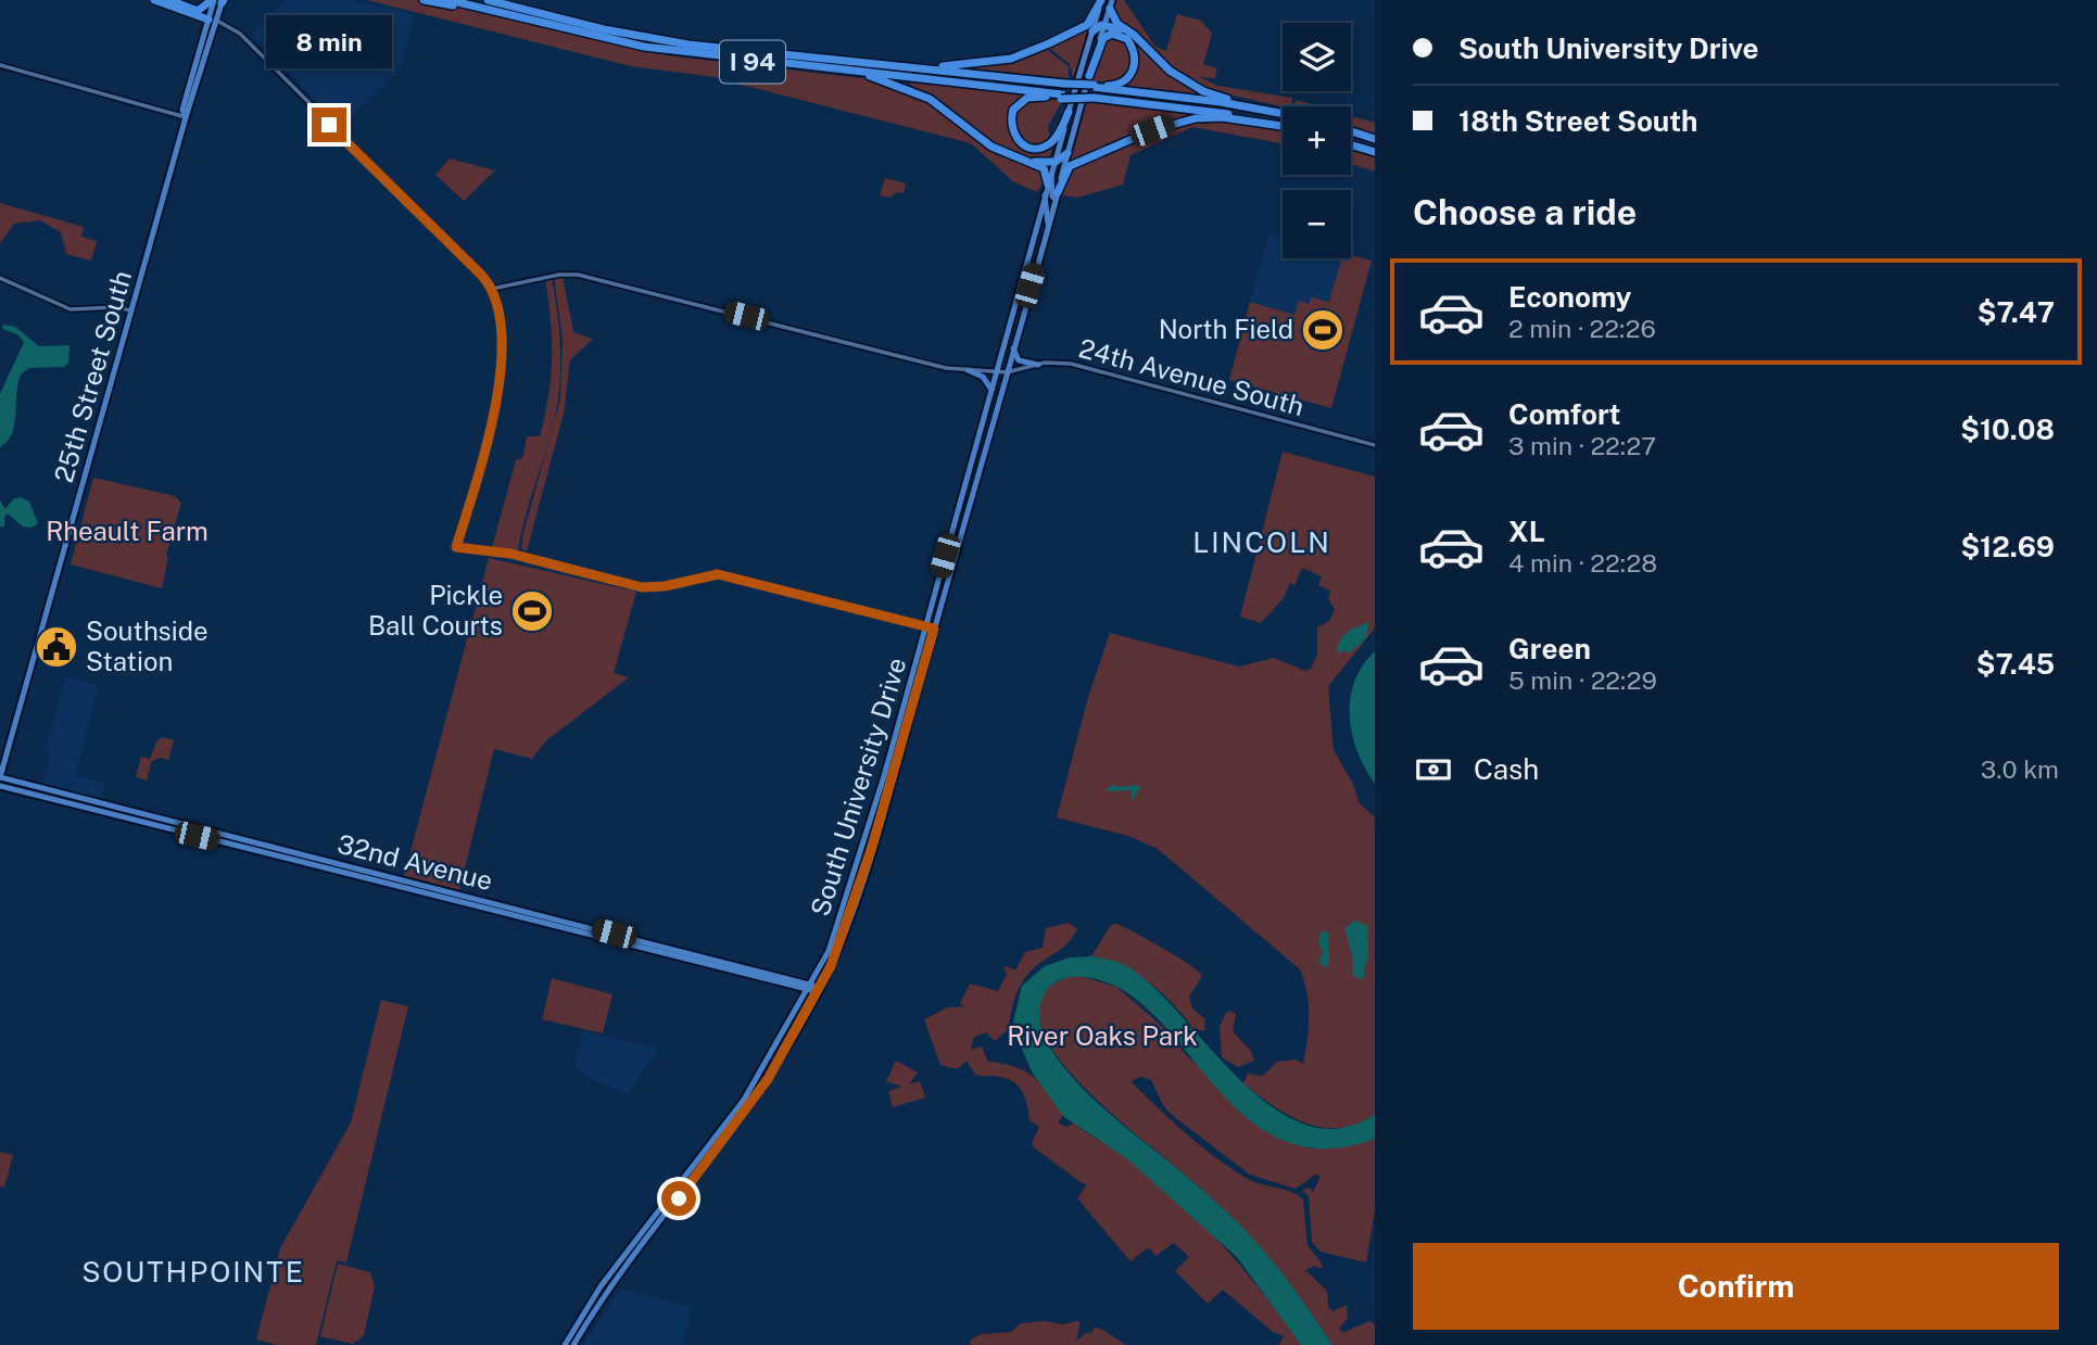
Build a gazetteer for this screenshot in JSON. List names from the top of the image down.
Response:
{
  "streets": {
    "highway": ["I 94"],
    "main road": ["25th Street South", "South University Drive", "32nd Avenue"],
    "street": ["24th Avenue South"]
  },
  "crossings": [
    ["25th Street South", "32nd Avenue"],
    ["24th Avenue South", "South University Drive"],
    ["South University Drive", "32nd Avenue"]
  ],
  "districts": ["LINCOLN", "SOUTHPOINTE"],
  "parks": ["Rheault Farm", "River Oaks Park"],
  "places": {
    "sports": ["North Field", "Pickle Ball Courts"],
    "public building": ["Southside Station"]
  },
  "page": {
    "banner": ["South University Drive", "18th Street South"],
    "bubble": "8 min",
    "map_buttons": ["+", "−"],
    "heading": "Choose a ride",
    "list": [
      {
        "name": "Economy",
        "note": "2 min · 22:26",
        "value": "$7.47"
      },
      {
        "name": "Comfort",
        "note": "3 min · 22:27",
        "value": "$10.08"
      },
      {
        "name": "XL",
        "note": "4 min · 22:28",
        "value": "$12.69"
      },
      {
        "name": "Green",
        "note": "5 min · 22:29",
        "value": "$7.45"
      }
    ],
    "pay": ["Cash", "3.0 km"],
    "buttons": "Confirm"
  }
}
